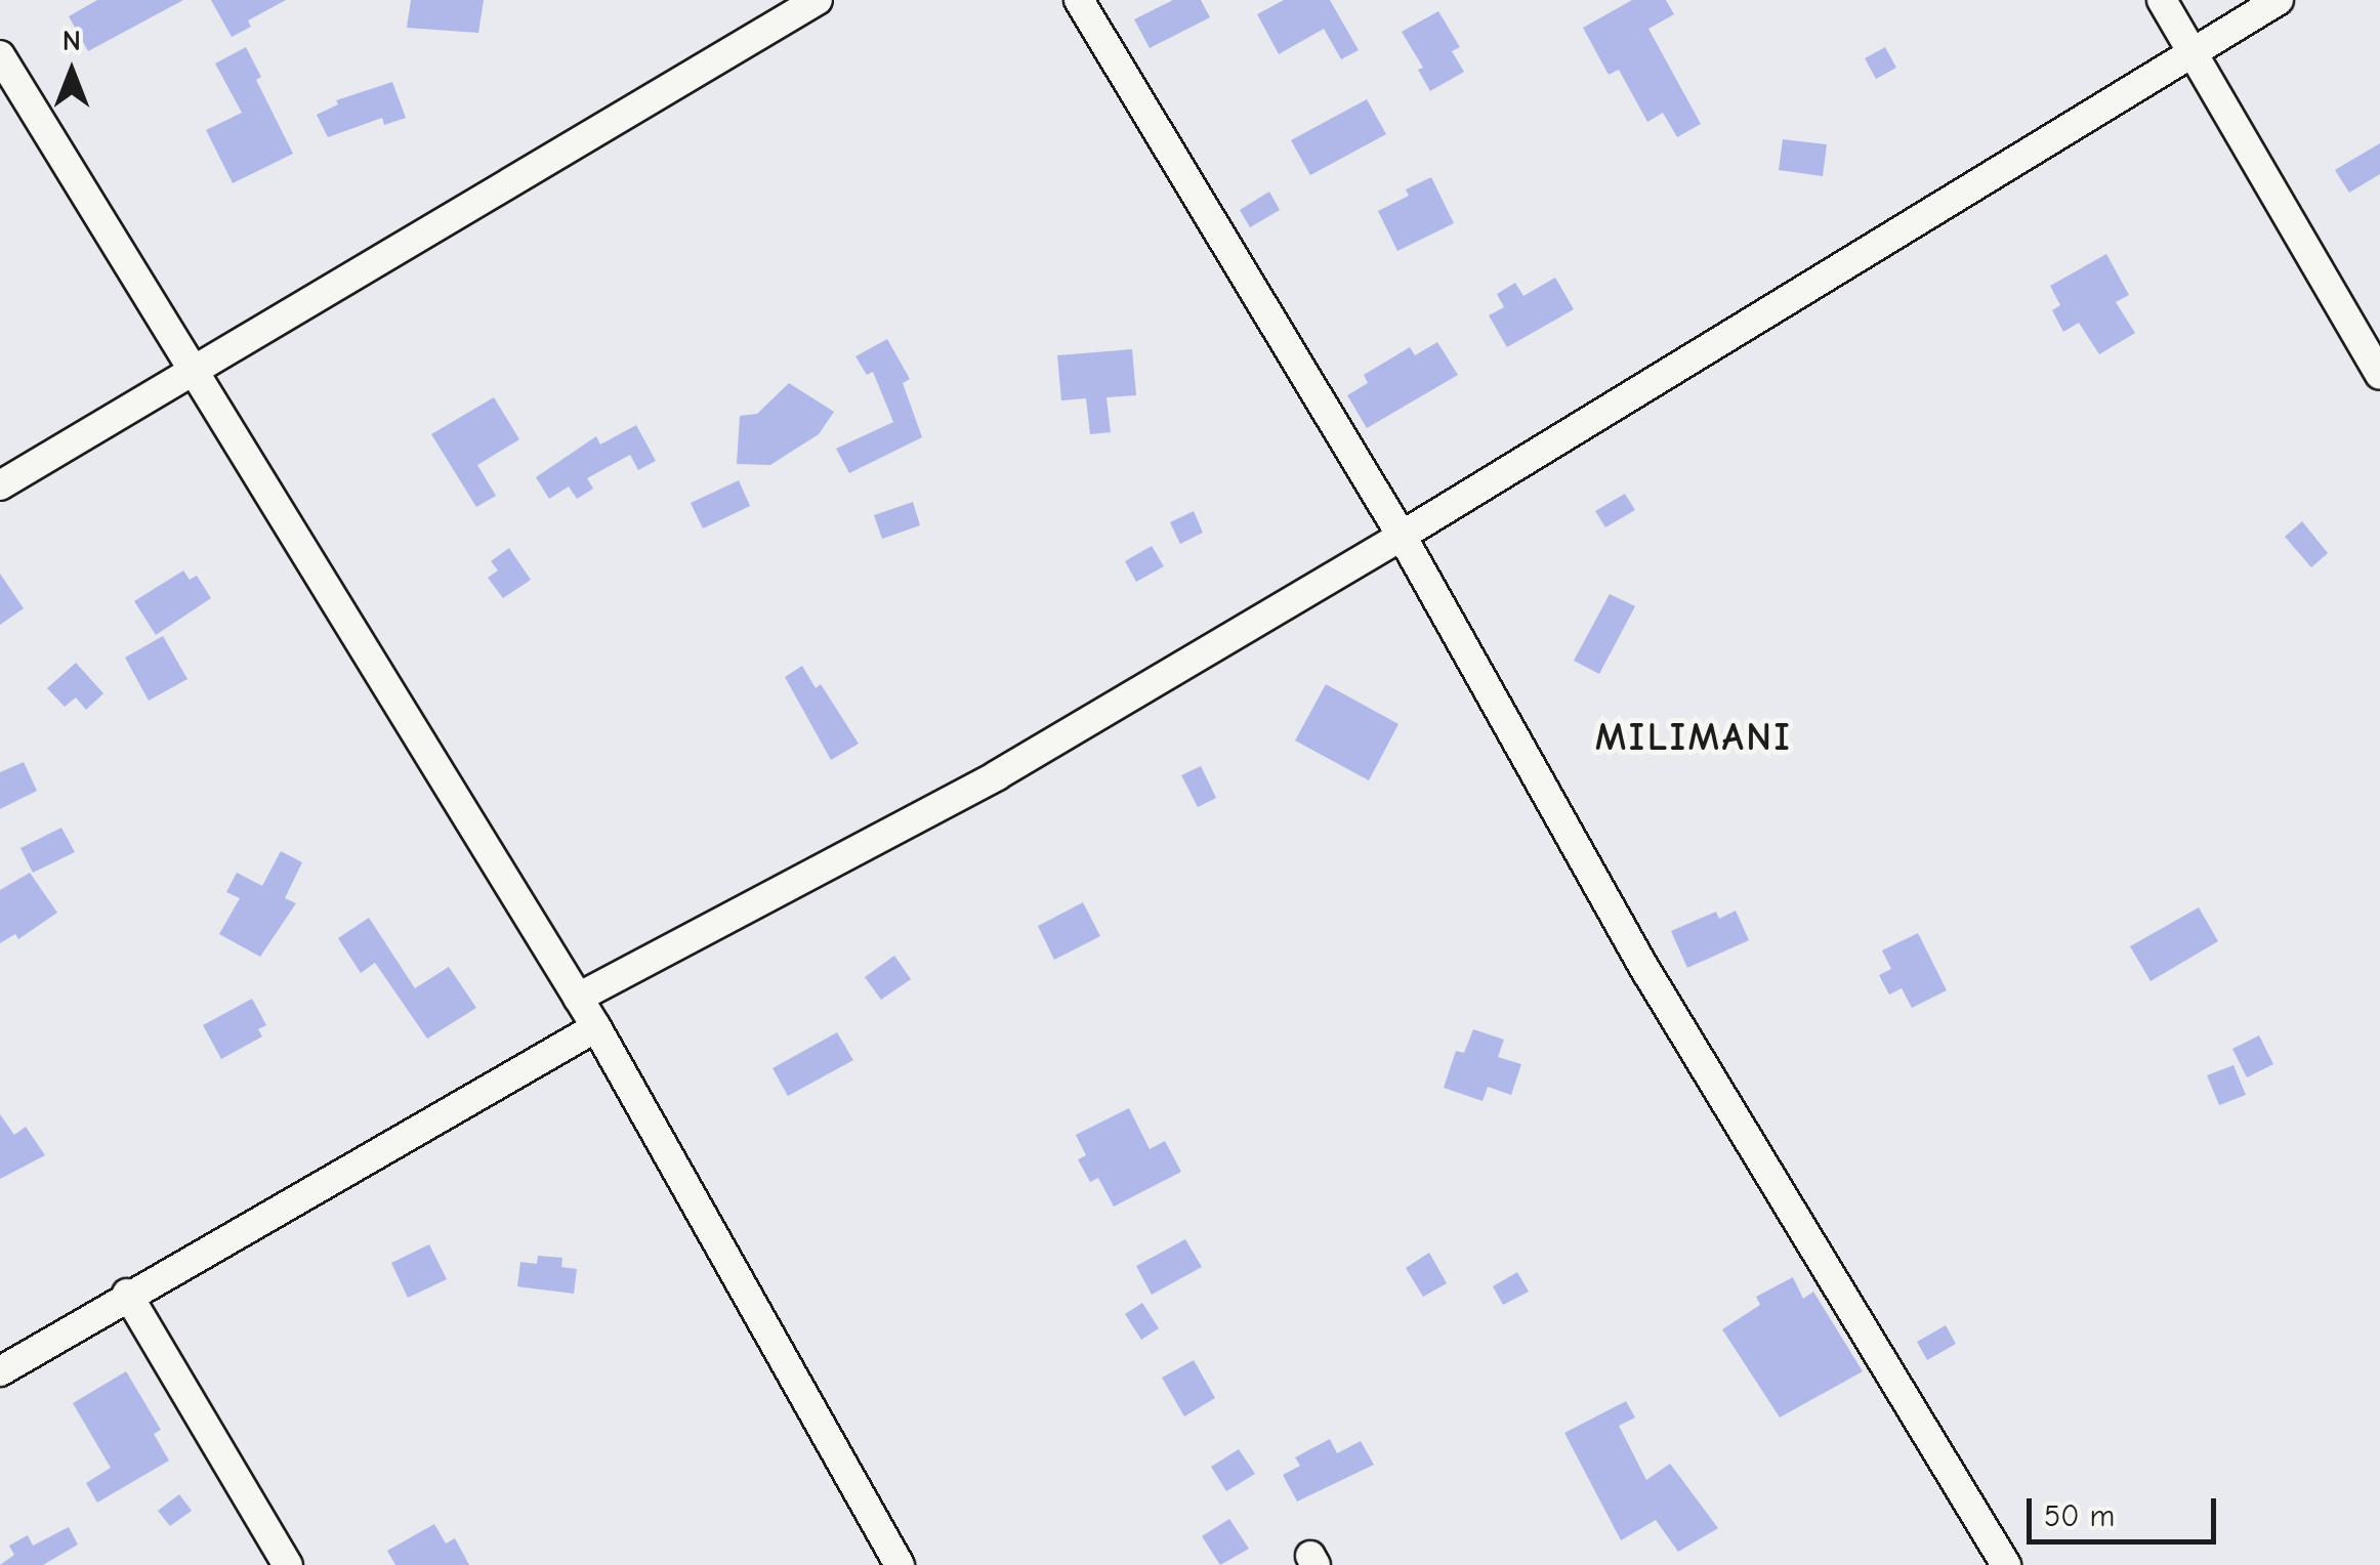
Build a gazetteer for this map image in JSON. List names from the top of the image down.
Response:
{
  "districts": ["MILIMANI"],
  "scale_bar": "50 m",
  "north": "top"
}
